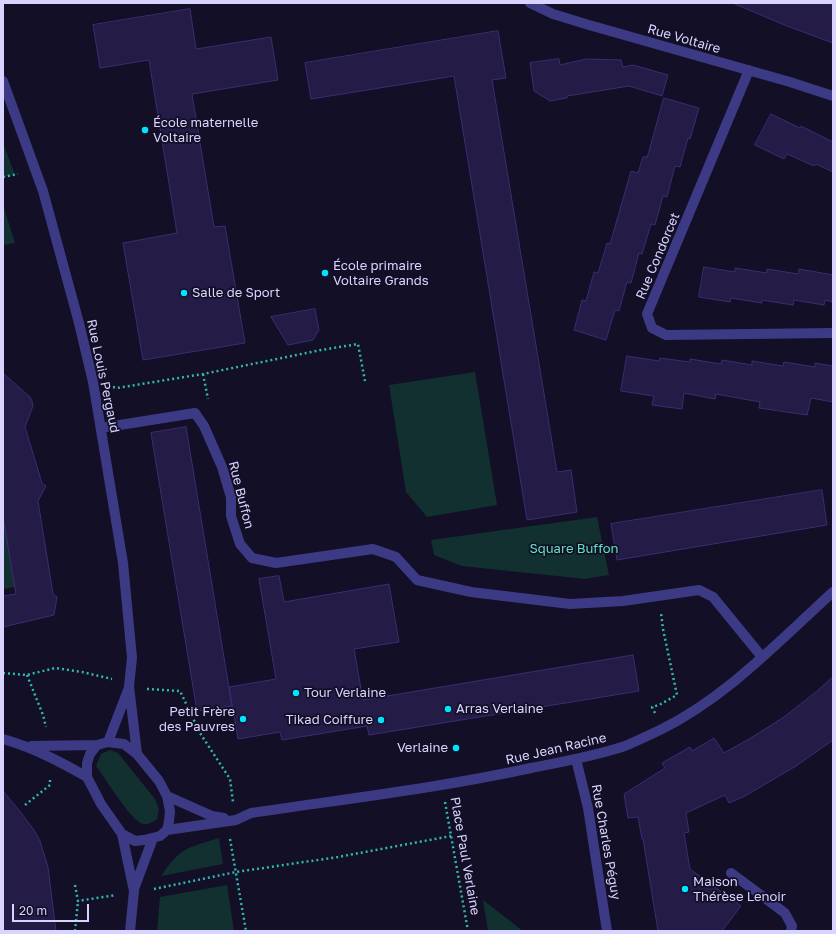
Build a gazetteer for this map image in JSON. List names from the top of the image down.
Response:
{
  "streets": {
    "street": [
      "Rue Voltaire",
      "Rue Condorcet",
      "Rue Louis Pergaud",
      "Rue Buffon",
      "Rue Jean Racine",
      "Rue Charles Péguy"
    ],
    "path": ["Place Paul Verlaine"]
  },
  "crossings": [
    ["Rue Voltaire", "Rue Condorcet"],
    ["Rue Louis Pergaud", "Rue Buffon"],
    ["Rue Louis Pergaud", "Rue Jean Racine"],
    ["Rue Jean Racine", "Rue Charles Péguy"],
    ["Rue Jean Racine", "Place Paul Verlaine"]
  ],
  "parks": ["Square Buffon"],
  "places": [
    "École maternelle Voltaire",
    "École primaire Voltaire Grands",
    "Salle de Sport",
    "Tour Verlaine",
    "Arras Verlaine",
    "Petit Frère des Pauvres",
    "Tikad Coiffure",
    "Verlaine",
    "Maison Thérèse Lenoir"
  ],
  "scale_bar": "20 m"
}
